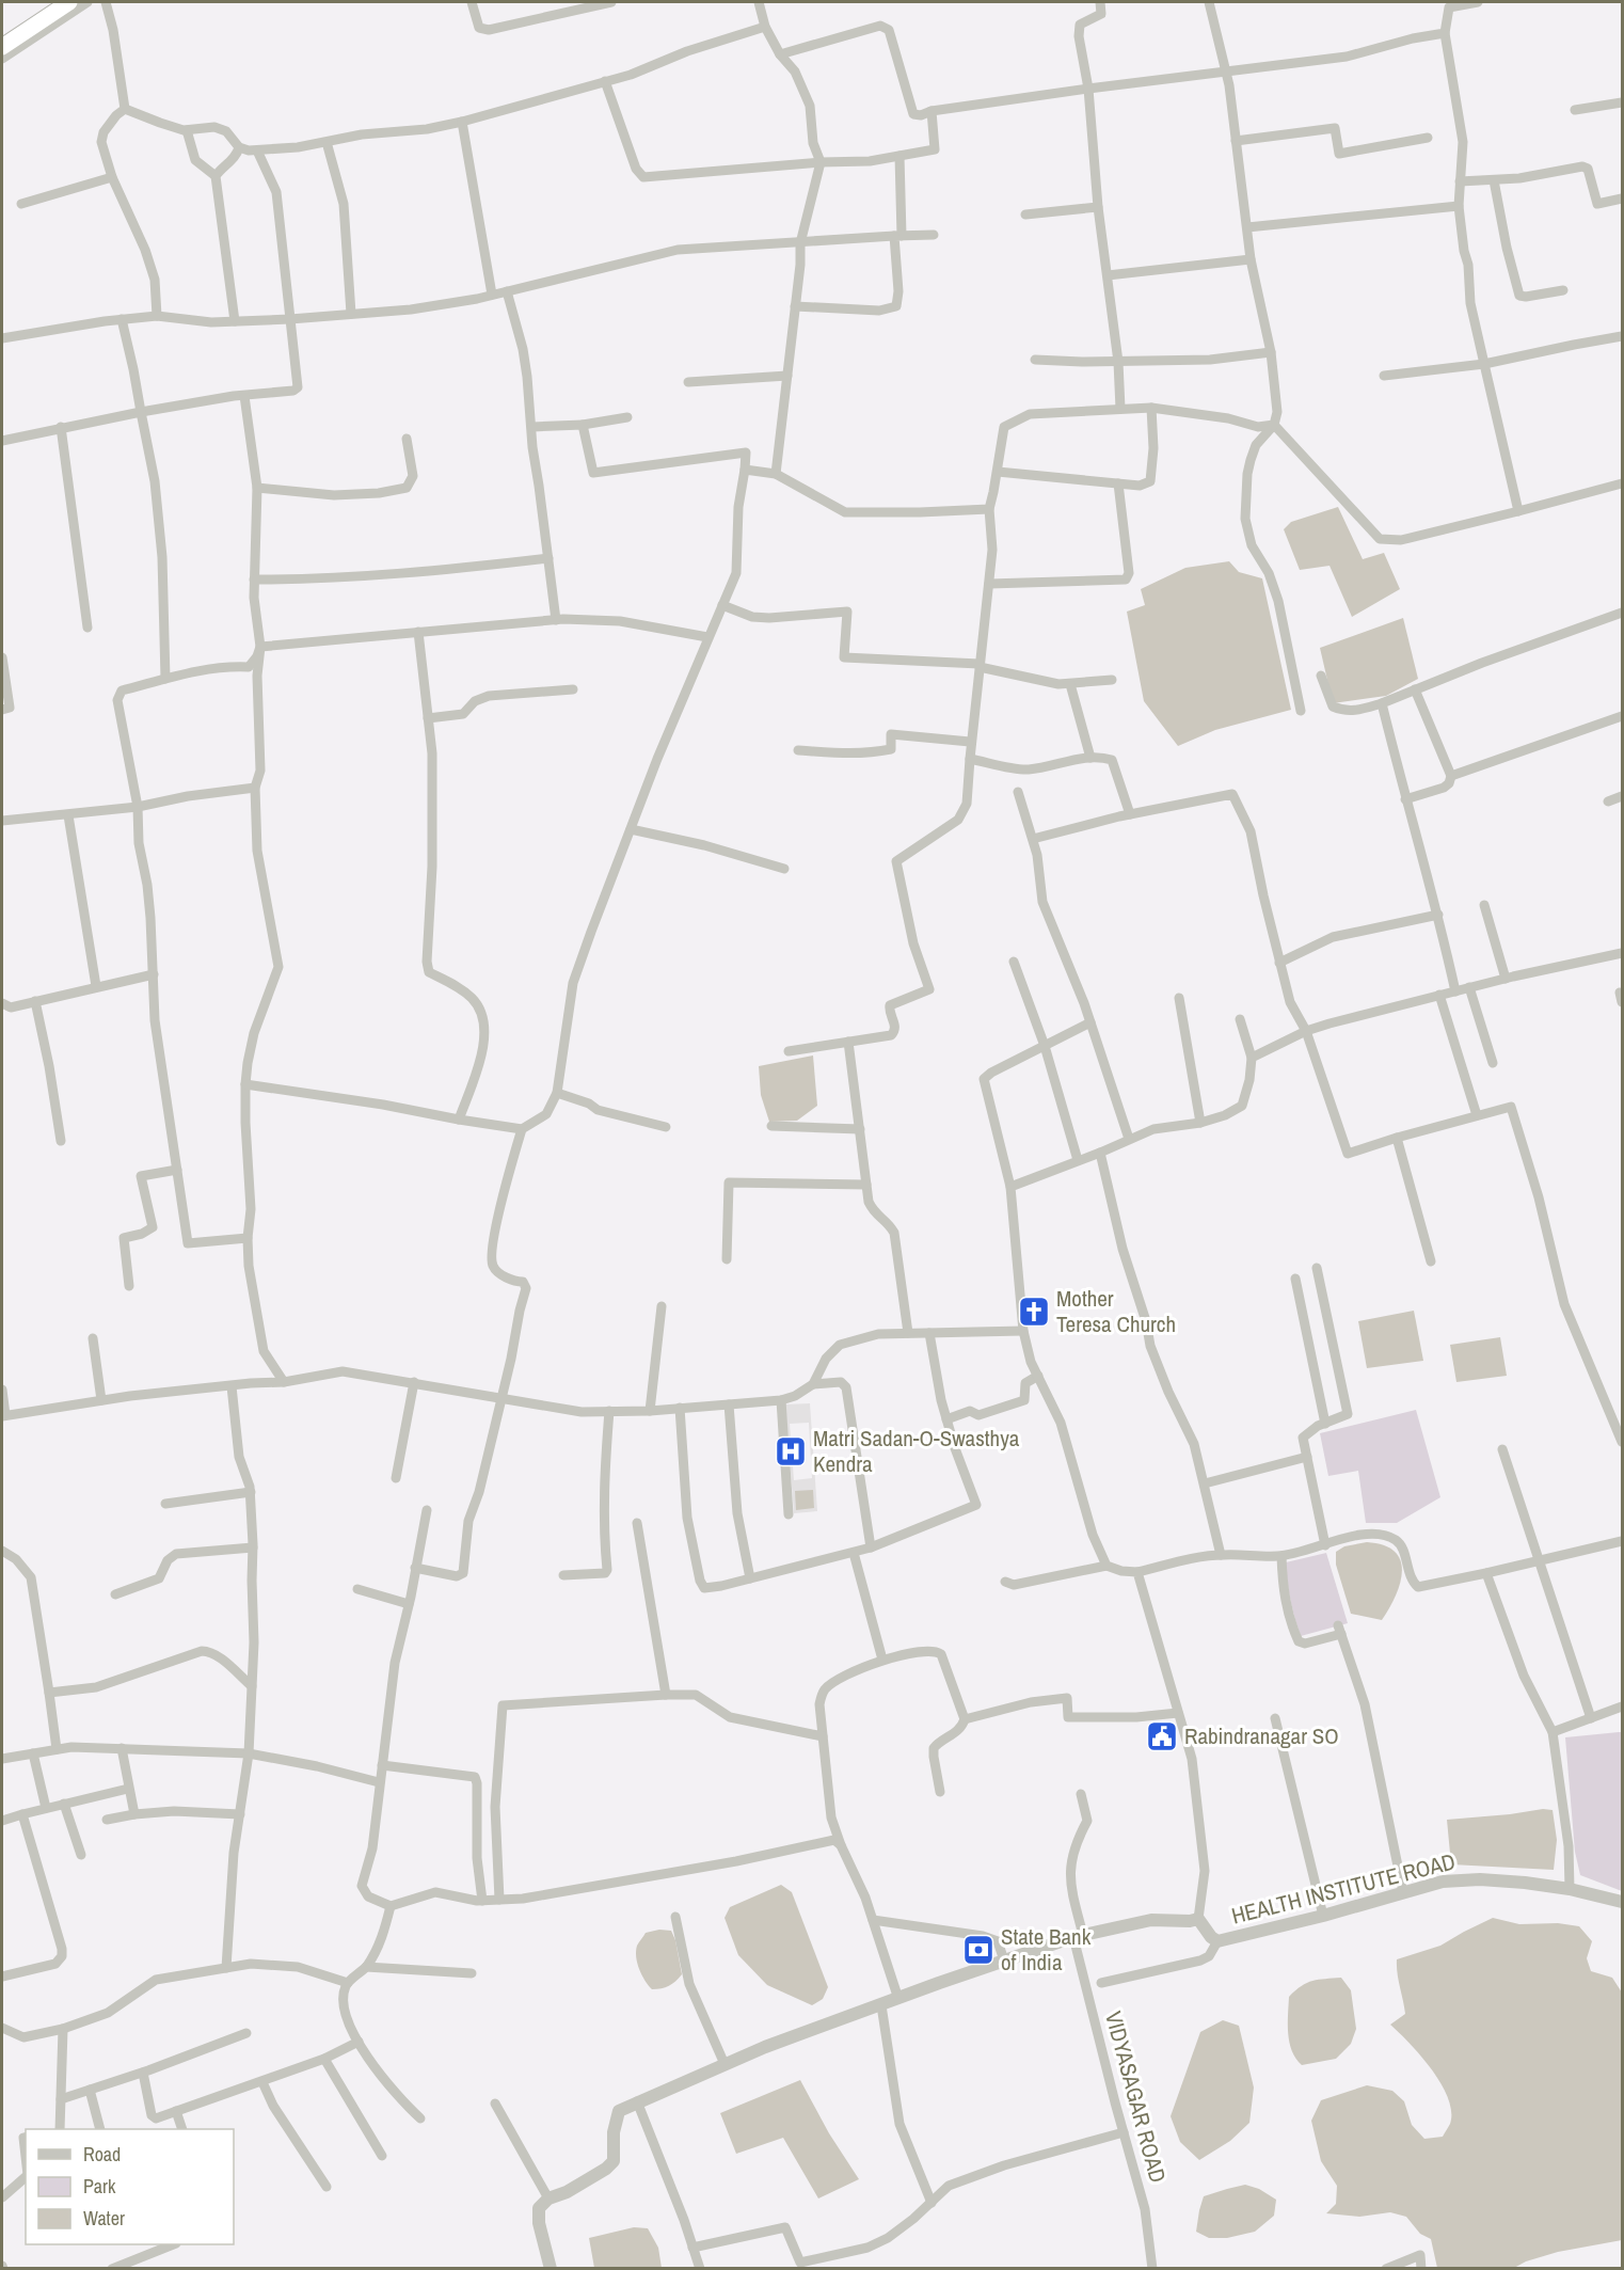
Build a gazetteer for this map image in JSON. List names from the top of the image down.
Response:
{
  "streets": {
    "street": ["HEALTH INSTITUTE ROAD", "VIDYASAGAR ROAD"]
  },
  "places": {
    "church": ["Mother Teresa Church"],
    "hospital": ["Matri Sadan-O-Swasthya Kendra"],
    "public building": ["Rabindranagar SO"],
    "bank": ["State Bank of India"]
  },
  "legend": ["Road", "Park", "Water"]
}
